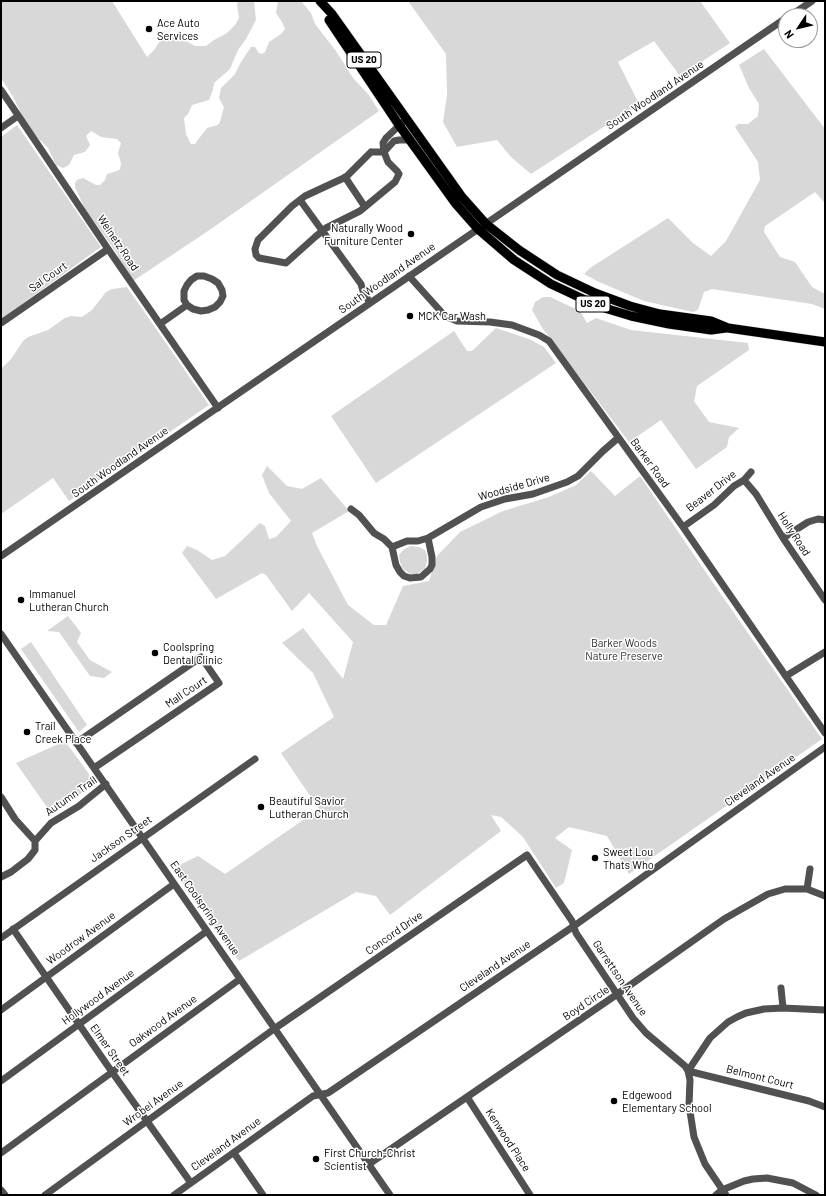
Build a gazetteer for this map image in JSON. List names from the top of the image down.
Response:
{
  "streets": {
    "main road": ["US 20"],
    "street": [
      "South Woodland Avenue",
      "Welnetz Road",
      "Sal Court",
      "Barker Road",
      "Woodside Drive",
      "Beaver Drive",
      "Holly Road",
      "Mall Court",
      "Cleveland Avenue",
      "Autumn Trail",
      "Jackson Street",
      "East Coolspring Avenue",
      "Concord Drive",
      "Woodrow Avenue",
      "Garrettson Avenue",
      "Hollywood Avenue",
      "Boyd Circle",
      "Oakwood Avenue",
      "Elmer Street",
      "Belmont Court",
      "Wrobel Avenue",
      "Kenwood Place"
    ]
  },
  "crossings": [
    ["US 20", "South Woodland Avenue"],
    ["South Woodland Avenue", "Welnetz Road"],
    ["South Woodland Avenue", "Barker Road"],
    ["Welnetz Road", "Sal Court"],
    ["Barker Road", "Woodside Drive"],
    ["Barker Road", "Beaver Drive"],
    ["Beaver Drive", "Holly Road"],
    ["Mall Court", "East Coolspring Avenue"],
    ["Cleveland Avenue", "East Coolspring Avenue"],
    ["Cleveland Avenue", "Garrettson Avenue"],
    ["Cleveland Avenue", "Elmer Street"],
    ["Autumn Trail", "East Coolspring Avenue"],
    ["Jackson Street", "East Coolspring Avenue"],
    ["Jackson Street", "Elmer Street"],
    ["East Coolspring Avenue", "Concord Drive"],
    ["East Coolspring Avenue", "Woodrow Avenue"],
    ["East Coolspring Avenue", "Hollywood Avenue"],
    ["East Coolspring Avenue", "Boyd Circle"],
    ["East Coolspring Avenue", "Oakwood Avenue"],
    ["East Coolspring Avenue", "Wrobel Avenue"],
    ["Concord Drive", "Garrettson Avenue"],
    ["Concord Drive", "Wrobel Avenue"],
    ["Woodrow Avenue", "Elmer Street"],
    ["Garrettson Avenue", "Boyd Circle"],
    ["Garrettson Avenue", "Belmont Court"],
    ["Hollywood Avenue", "Elmer Street"],
    ["Boyd Circle", "Kenwood Place"],
    ["Oakwood Avenue", "Elmer Street"],
    ["Elmer Street", "Wrobel Avenue"]
  ],
  "parks": ["Barker Woods Nature Preserve"],
  "places": [
    "Ace Auto Services",
    "Naturally Wood Furniture Center",
    "MCK Car Wash",
    "Immanuel Lutheran Church",
    "Coolspring Dental Clinic",
    "Trail Creek Place",
    "Beautiful Savior Lutheran Church",
    "Sweet Lou Thats Who",
    "Edgewood Elementary School",
    "First Church-Christ Scientist"
  ],
  "north": "bottom left"
}
